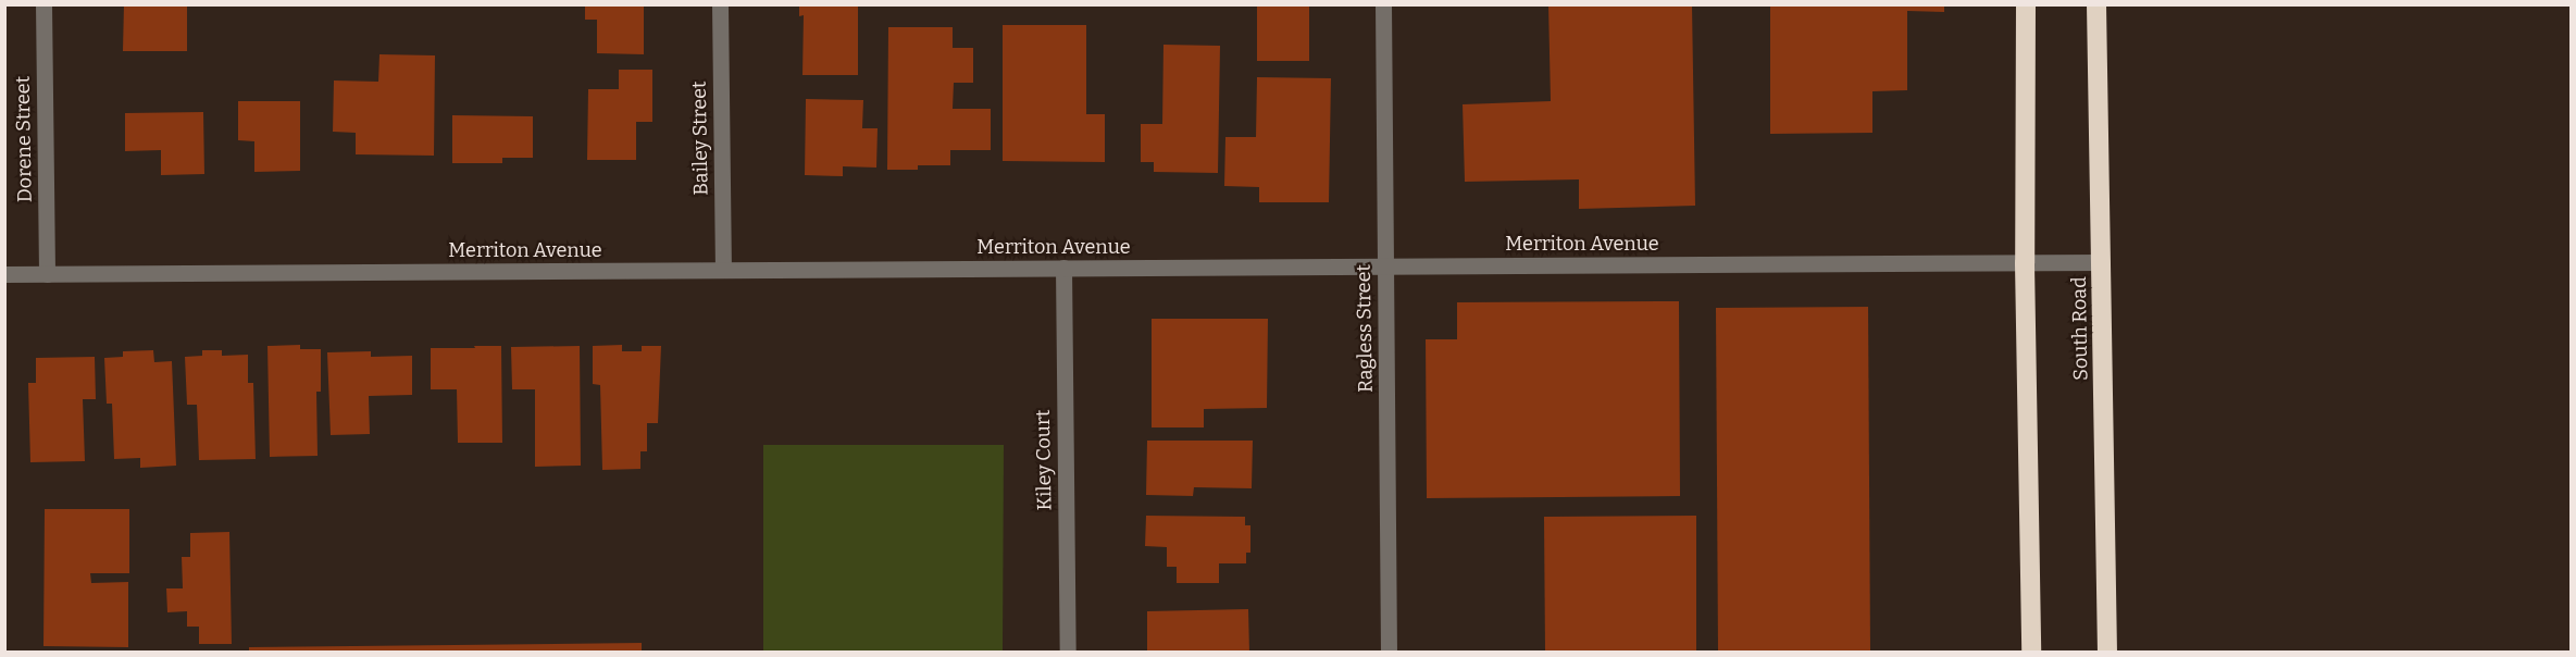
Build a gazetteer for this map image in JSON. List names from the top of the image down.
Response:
{
  "streets": {
    "highway": ["South Road"],
    "street": [
      "Bailey Street",
      "Dorene Street",
      "Merriton Avenue",
      "Ragless Street",
      "Kiley Court"
    ]
  },
  "crossings": [
    ["Bailey Street", "Merriton Avenue"],
    ["Dorene Street", "Merriton Avenue"],
    ["Merriton Avenue", "Ragless Street"],
    ["Merriton Avenue", "South Road"],
    ["Merriton Avenue", "Kiley Court"]
  ]
}
